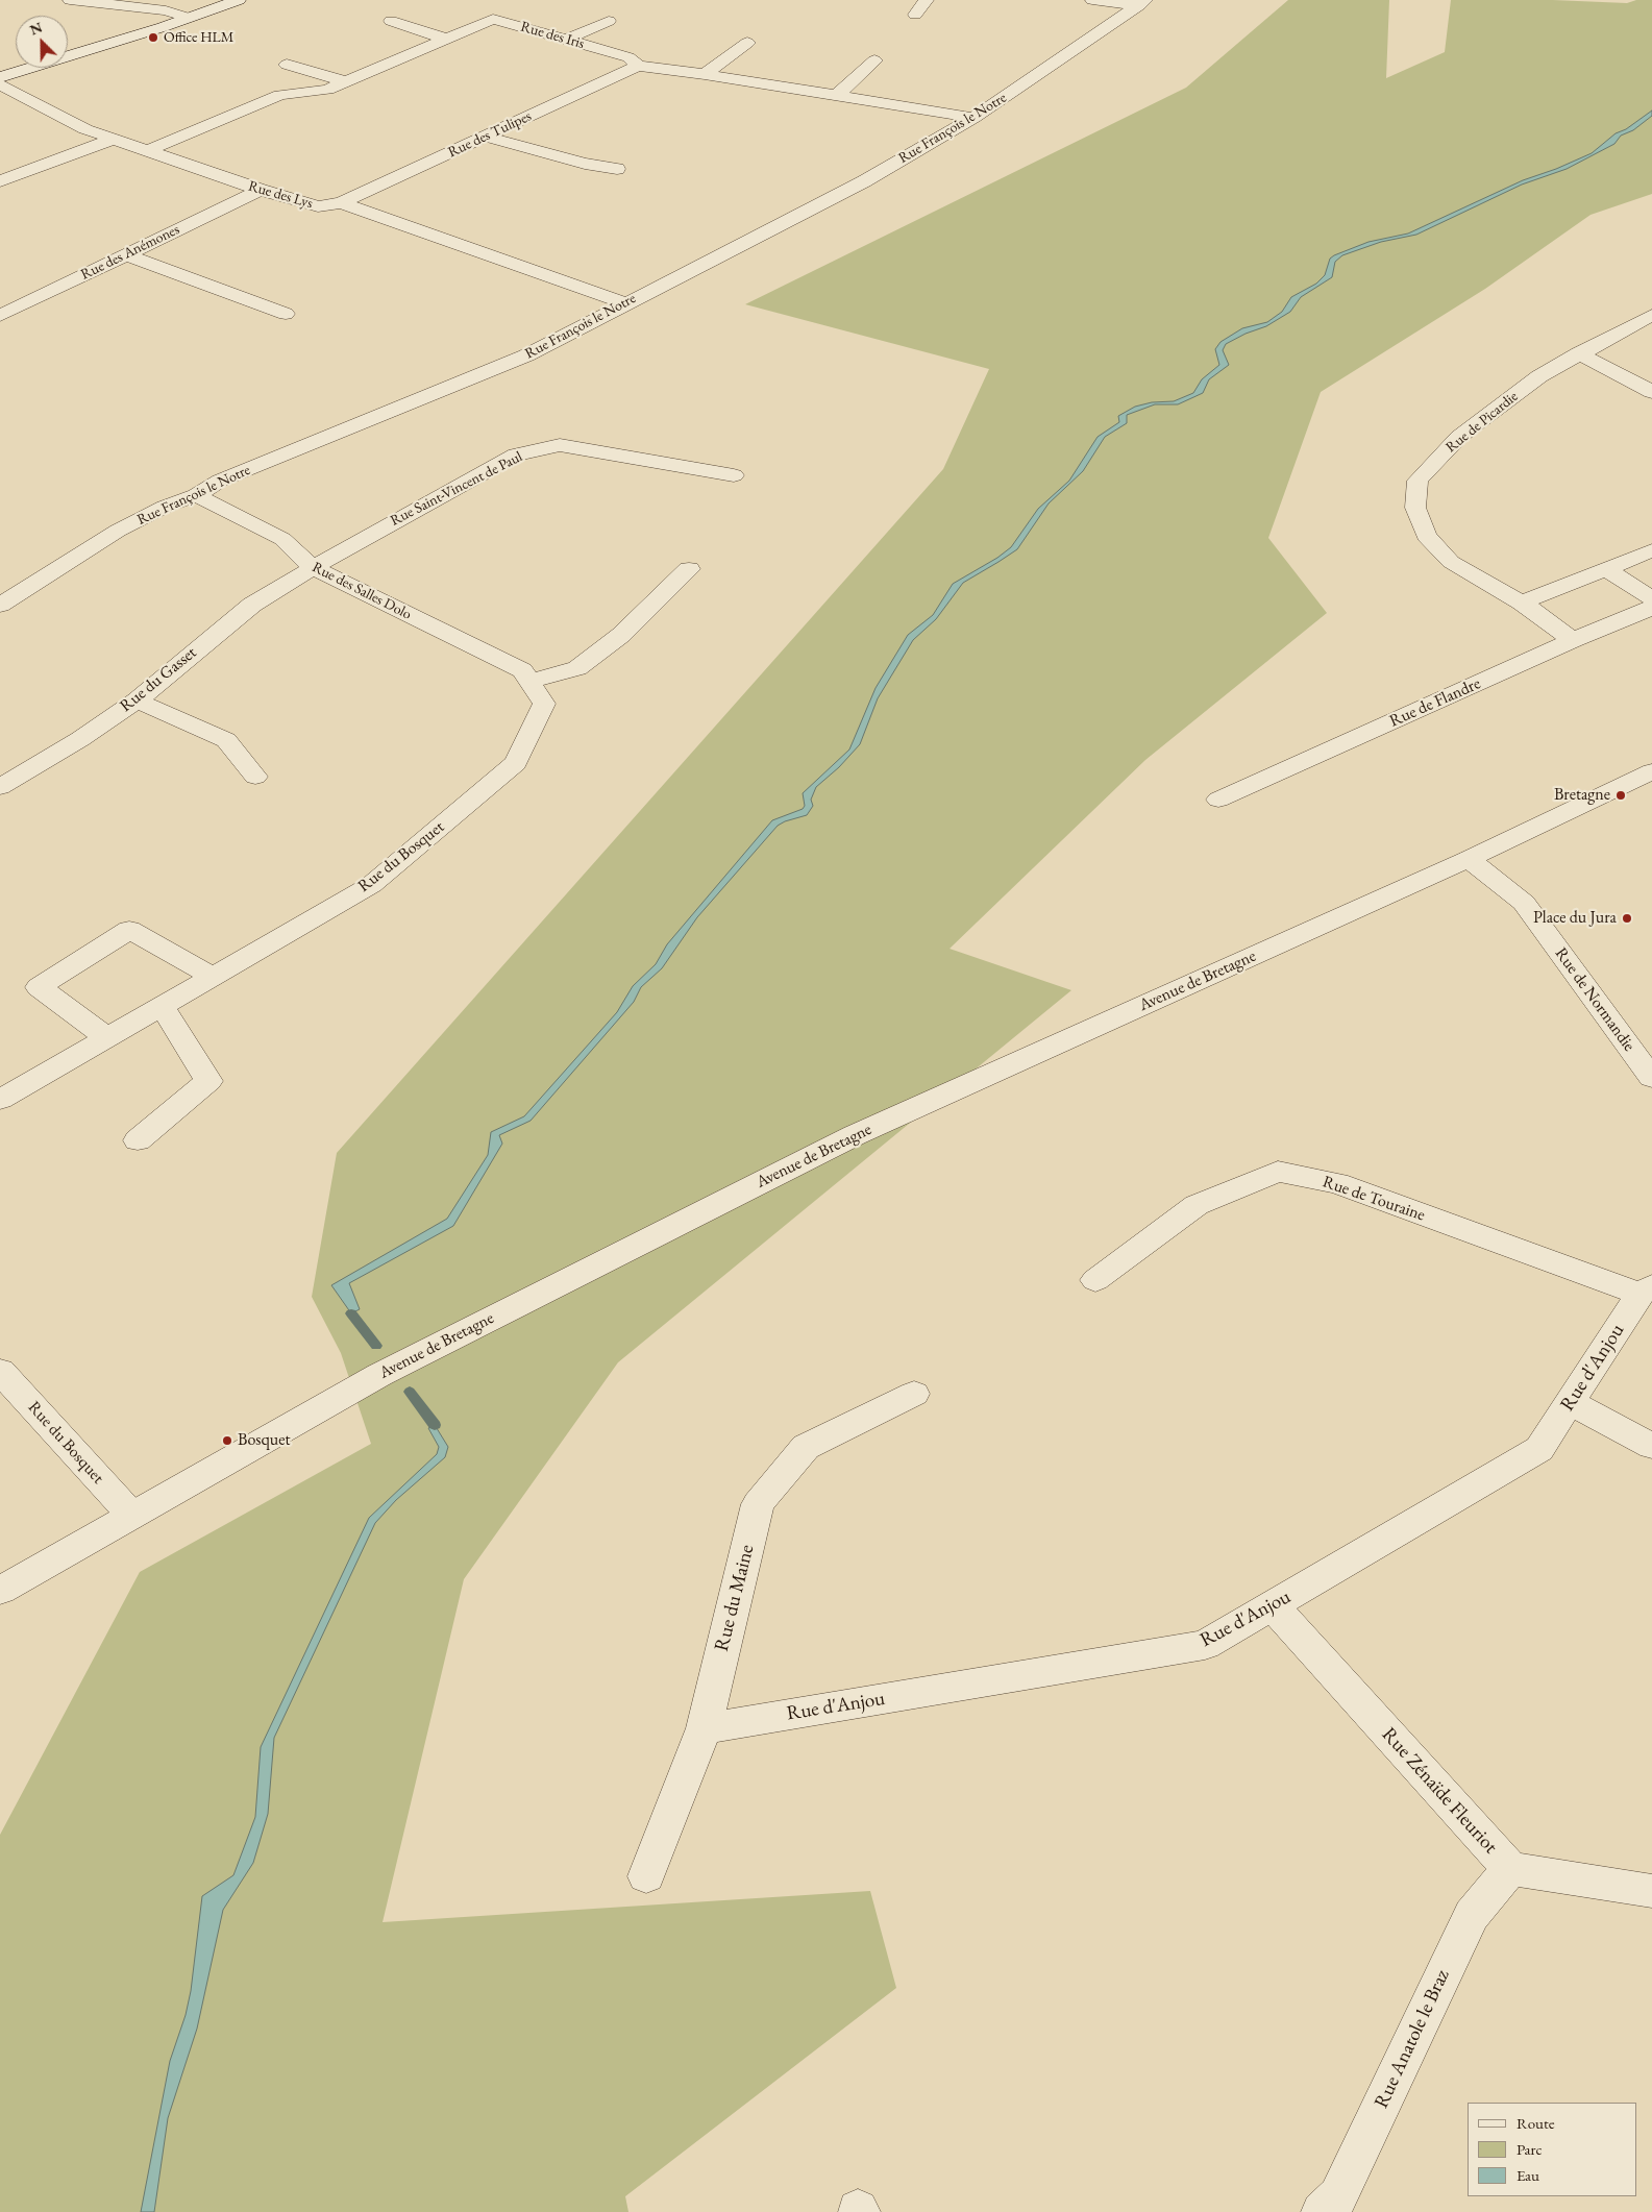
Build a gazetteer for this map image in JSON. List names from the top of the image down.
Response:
{
  "streets": {
    "street": [
      "Rue des Iris",
      "Rue François le Notre",
      "Rue des Tulipes",
      "Rue des Lys",
      "Rue des Anémones",
      "Rue de Picardie",
      "Rue Saint-Vincent de Paul",
      "Rue des Salles Dolo",
      "Rue du Gasset",
      "Rue de Flandre",
      "Rue du Bosquet",
      "Avenue de Bretagne",
      "Rue de Normandie",
      "Rue de Touraine",
      "Rue d'Anjou",
      "Rue du Maine",
      "Rue Zénaïde Fleuriot",
      "Rue Anatole le Braz"
    ]
  },
  "crossings": [
    ["Rue des Iris", "Rue François le Notre"],
    ["Rue des Iris", "Rue des Tulipes"],
    ["Rue des Iris", "Rue des Lys"],
    ["Rue François le Notre", "Rue des Lys"],
    ["Rue François le Notre", "Rue des Salles Dolo"],
    ["Rue des Tulipes", "Rue des Lys"],
    ["Rue des Lys", "Rue des Anémones"],
    ["Rue de Picardie", "Rue de Flandre"],
    ["Rue Saint-Vincent de Paul", "Rue des Salles Dolo"],
    ["Rue Saint-Vincent de Paul", "Rue du Gasset"],
    ["Rue des Salles Dolo", "Rue du Gasset"],
    ["Rue des Salles Dolo", "Rue du Bosquet"],
    ["Rue du Bosquet", "Avenue de Bretagne"],
    ["Avenue de Bretagne", "Rue de Normandie"],
    ["Rue de Touraine", "Rue d'Anjou"],
    ["Rue d'Anjou", "Rue du Maine"],
    ["Rue d'Anjou", "Rue Zénaïde Fleuriot"],
    ["Rue Zénaïde Fleuriot", "Rue Anatole le Braz"]
  ],
  "places": [
    "Office HLM",
    "Bretagne",
    "Place du Jura",
    "Bosquet"
  ],
  "legend": ["Route", "Parc", "Eau"],
  "north": "top left"
}
